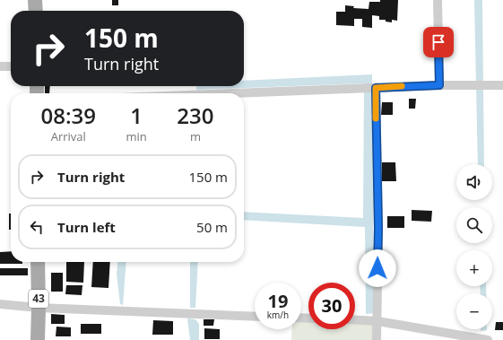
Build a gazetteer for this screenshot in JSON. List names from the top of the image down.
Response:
{
  "streets": {
    "main road": ["43"]
  },
  "page": {
    "turn": ["150 m", "Turn right"],
    "eta": [
      "08:39",
      "Arrival",
      "1",
      "min",
      "230",
      "m"
    ],
    "list": [
      {
        "name": "Turn right",
        "value": "150 m"
      },
      {
        "name": "Turn left",
        "value": "50 m"
      }
    ],
    "map_buttons": ["+", "−"],
    "speed": "19 km/h",
    "limit": "30"
  }
}
